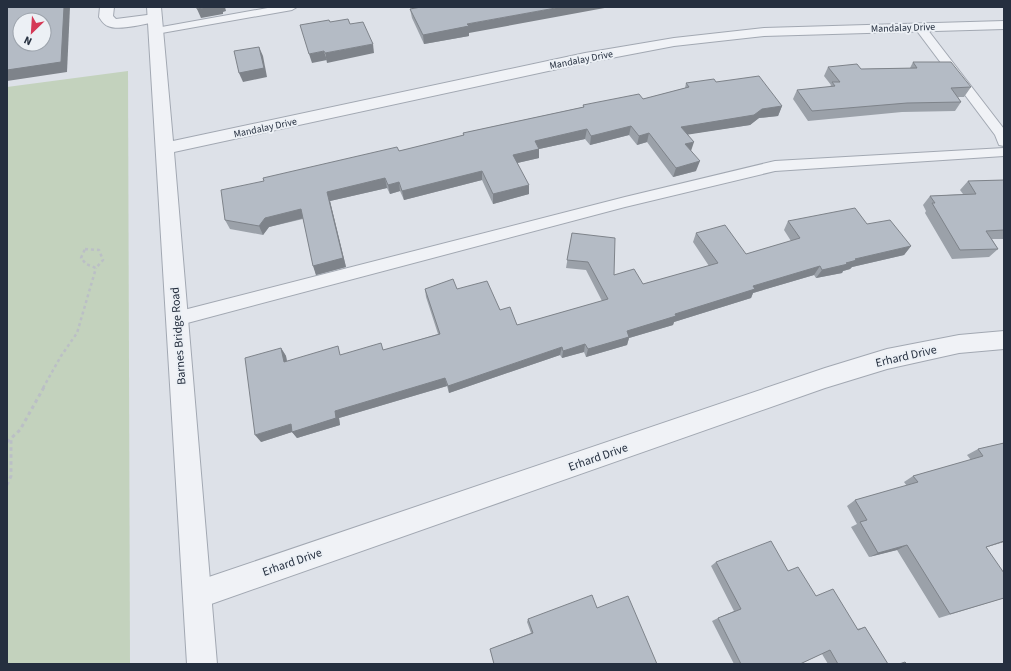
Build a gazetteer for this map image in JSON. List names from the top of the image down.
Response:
{
  "streets": {
    "street": ["Mandalay Drive", "Barnes Bridge Road", "Erhard Drive"]
  },
  "crossings": [
    ["Mandalay Drive", "Barnes Bridge Road"],
    ["Barnes Bridge Road", "Erhard Drive"]
  ],
  "north": "bottom left"
}
